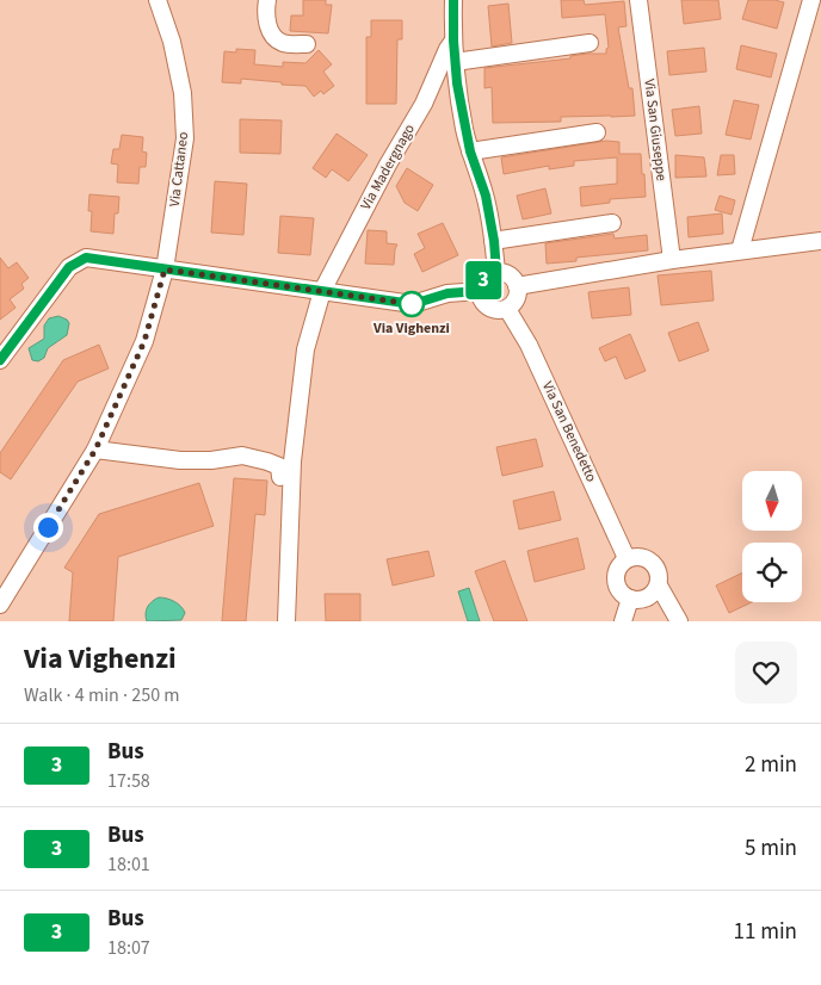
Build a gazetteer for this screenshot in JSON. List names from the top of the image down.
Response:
{
  "streets": {
    "street": [
      "Via San Giuseppe",
      "Via Madergnago",
      "Via Cattaneo",
      "Via San Benedetto"
    ]
  },
  "places": ["Via Vighenzi"],
  "lines": ["bus line 3"],
  "north": "bottom",
  "page": {
    "on_map": "3",
    "heading": ["Via Vighenzi", "Walk · 4 min · 250 m"],
    "list": [
      {
        "mark": "3",
        "name": "Bus",
        "note": "17:58",
        "value": "2 min"
      },
      {
        "mark": "3",
        "name": "Bus",
        "note": "18:01",
        "value": "5 min"
      },
      {
        "mark": "3",
        "name": "Bus",
        "note": "18:07",
        "value": "11 min"
      }
    ]
  }
}
